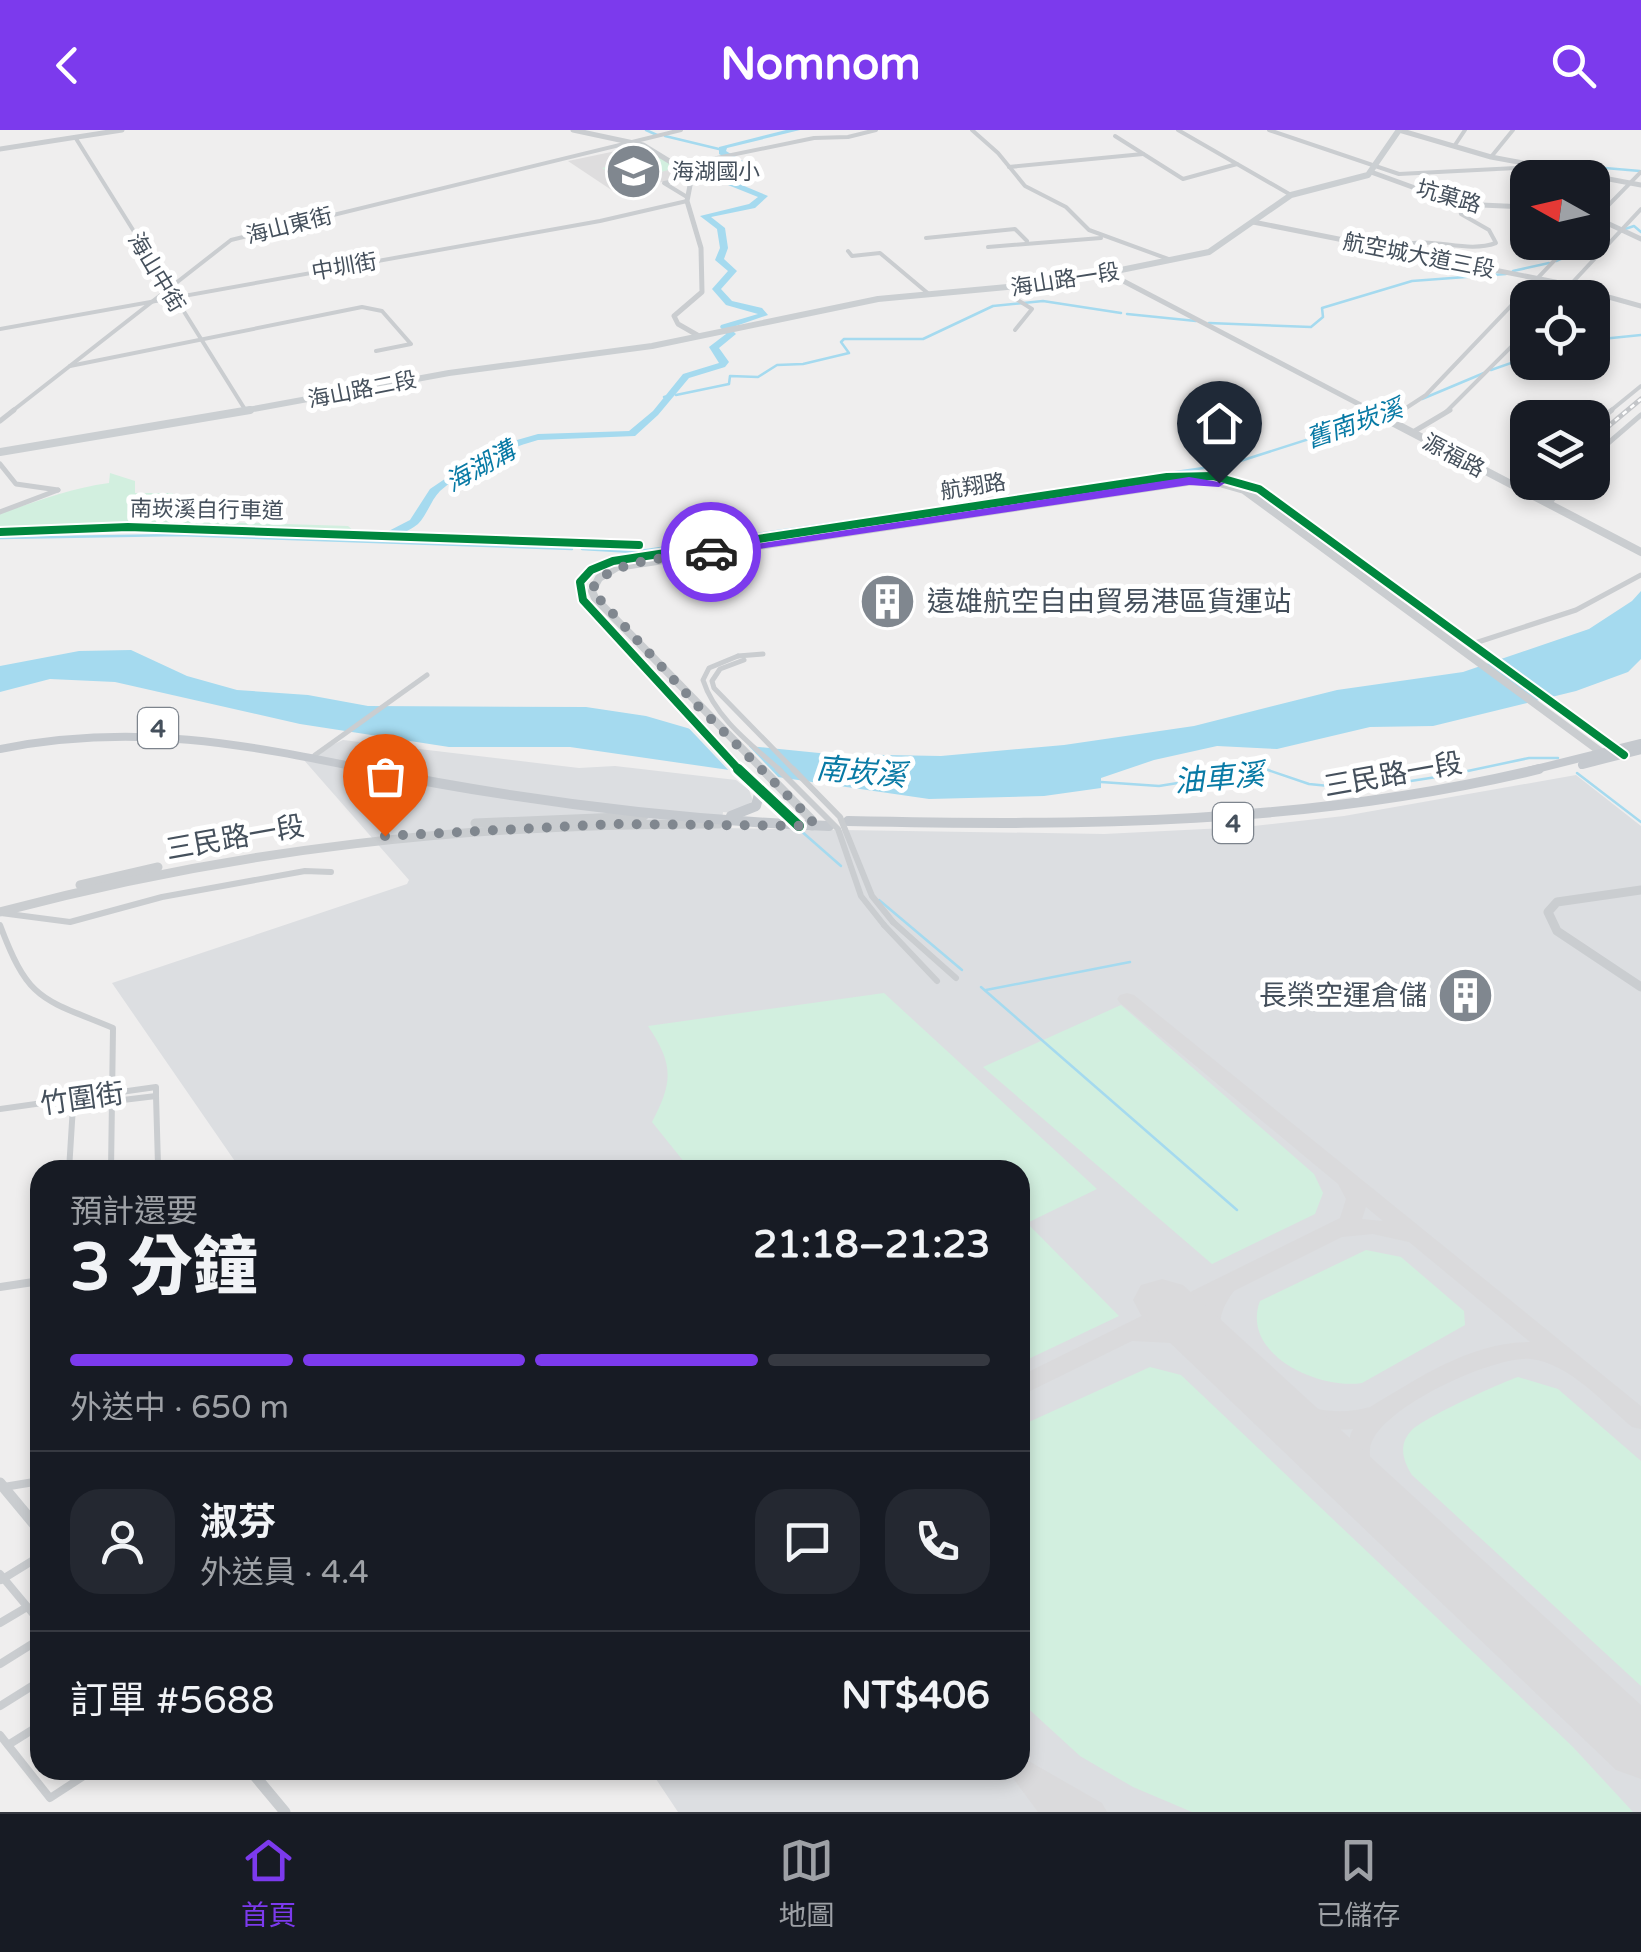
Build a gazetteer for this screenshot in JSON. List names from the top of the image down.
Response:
{
  "streets": {
    "main road": [
      "海山路一段",
      "海山路二段",
      "4",
      "三民路一段"
    ],
    "street": [
      "坑菓路",
      "海山東街",
      "航空城大道三段",
      "中圳街",
      "海山中街",
      "源福路",
      "航翔路",
      "竹圍街"
    ],
    "cycle path": ["南崁溪自行車道"]
  },
  "crossings": [
    ["坑菓路", "海山路一段"],
    ["海山東街", "中圳街"],
    ["海山東街", "海山中街"],
    ["航空城大道三段", "海山路一段"],
    ["中圳街", "海山中街"],
    ["海山中街", "海山路二段"],
    ["海山路一段", "海山路二段"],
    ["海山路一段", "源福路"],
    ["航翔路", "4"],
    ["航翔路", "三民路一段"],
    ["4", "三民路一段"]
  ],
  "water": [
    "舊南崁溪",
    "海湖溝",
    "南崁溪",
    "油車溪"
  ],
  "places": {
    "school or university": ["海湖國小"],
    "building": ["遠雄航空自由貿易港區貨運站", "長榮空運倉儲"]
  },
  "north": "left",
  "page": {
    "header": "Nomnom",
    "heading": ["3 分鐘", "預計還要", "21:18–21:23"],
    "panel": [
      "淑芬",
      "外送員 · 4.4",
      "訂單 #5688",
      "NT$406"
    ],
    "bar": "外送中 · 650 m",
    "tabs": ["首頁", "地圖", "已儲存"]
  }
}
